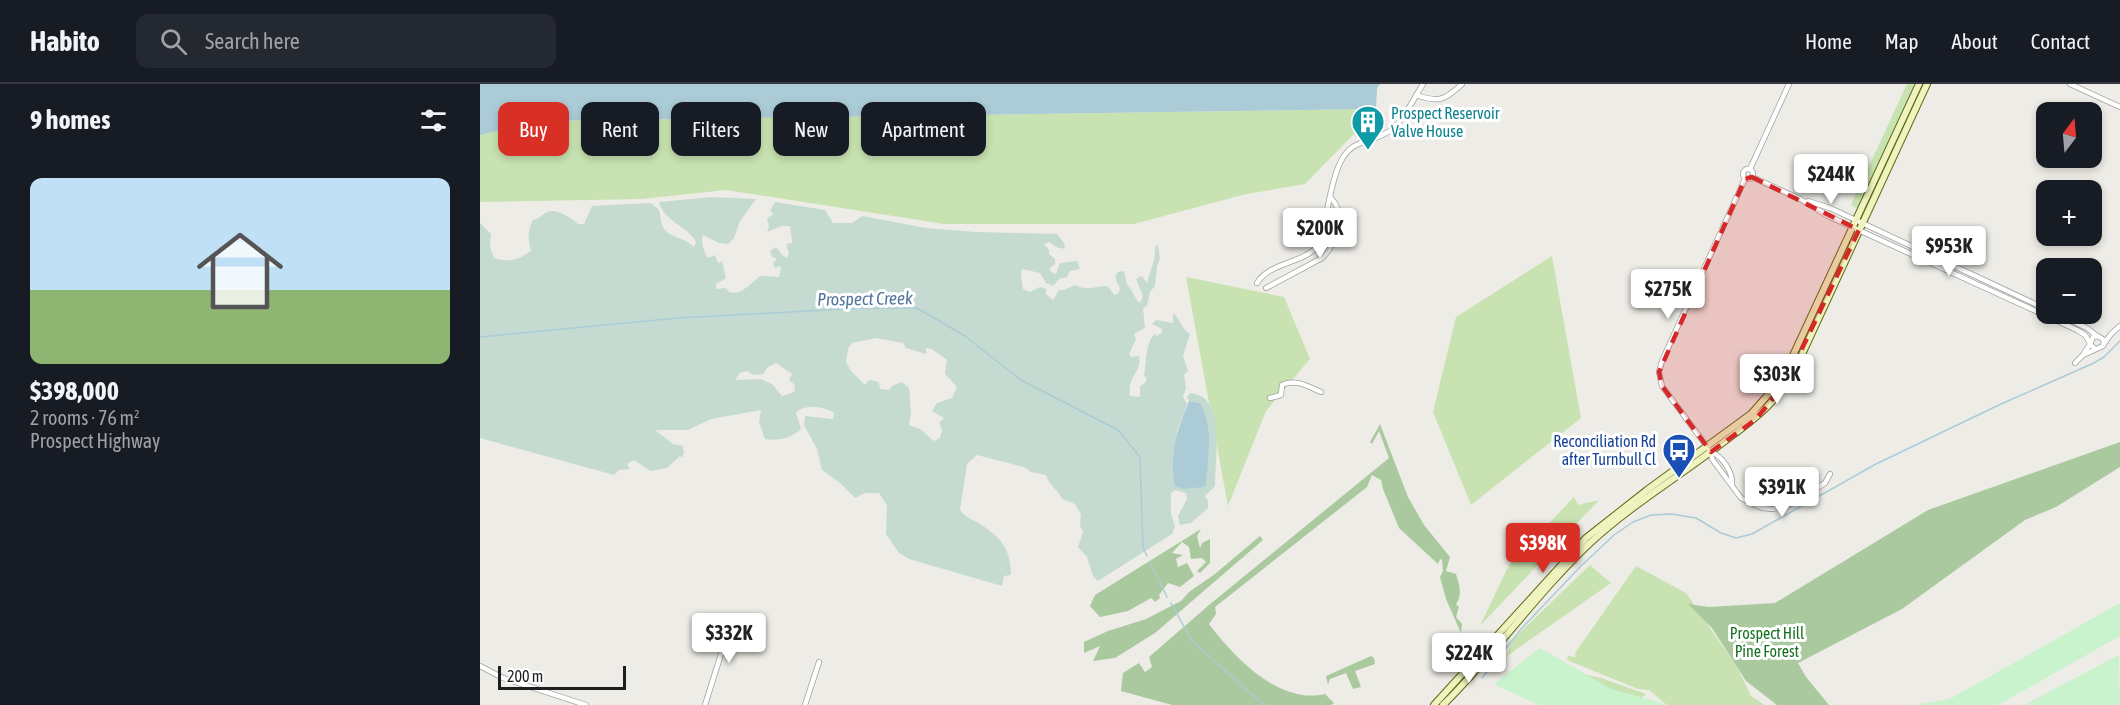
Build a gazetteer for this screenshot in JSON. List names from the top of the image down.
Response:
{
  "water": ["Prospect Creek"],
  "parks": ["Prospect Hill Pine Forest"],
  "places": {
    "building": ["Prospect Reservoir Valve House"],
    "bus stop": ["Reconciliation Rd after Turnbull Cl"]
  },
  "scale_bar": "200 m",
  "north": "top",
  "page": {
    "header": "Habito",
    "search": "Search here",
    "nav": [
      "Home",
      "Map",
      "About",
      "Contact"
    ],
    "heading": "9 homes",
    "map_buttons": ["+", "−"],
    "chip": [
      "Buy",
      "Rent",
      "Filters",
      "New",
      "Apartment"
    ],
    "price": [
      "$244K",
      "$200K",
      "$953K",
      "$275K",
      "$303K",
      "$391K",
      "$398K",
      "$332K",
      "$224K"
    ],
    "list": [
      {
        "name": "$398,000",
        "note": "2 rooms · 76 m² · Prospect Highway"
      }
    ],
    "scale": "200 m"
  }
}
